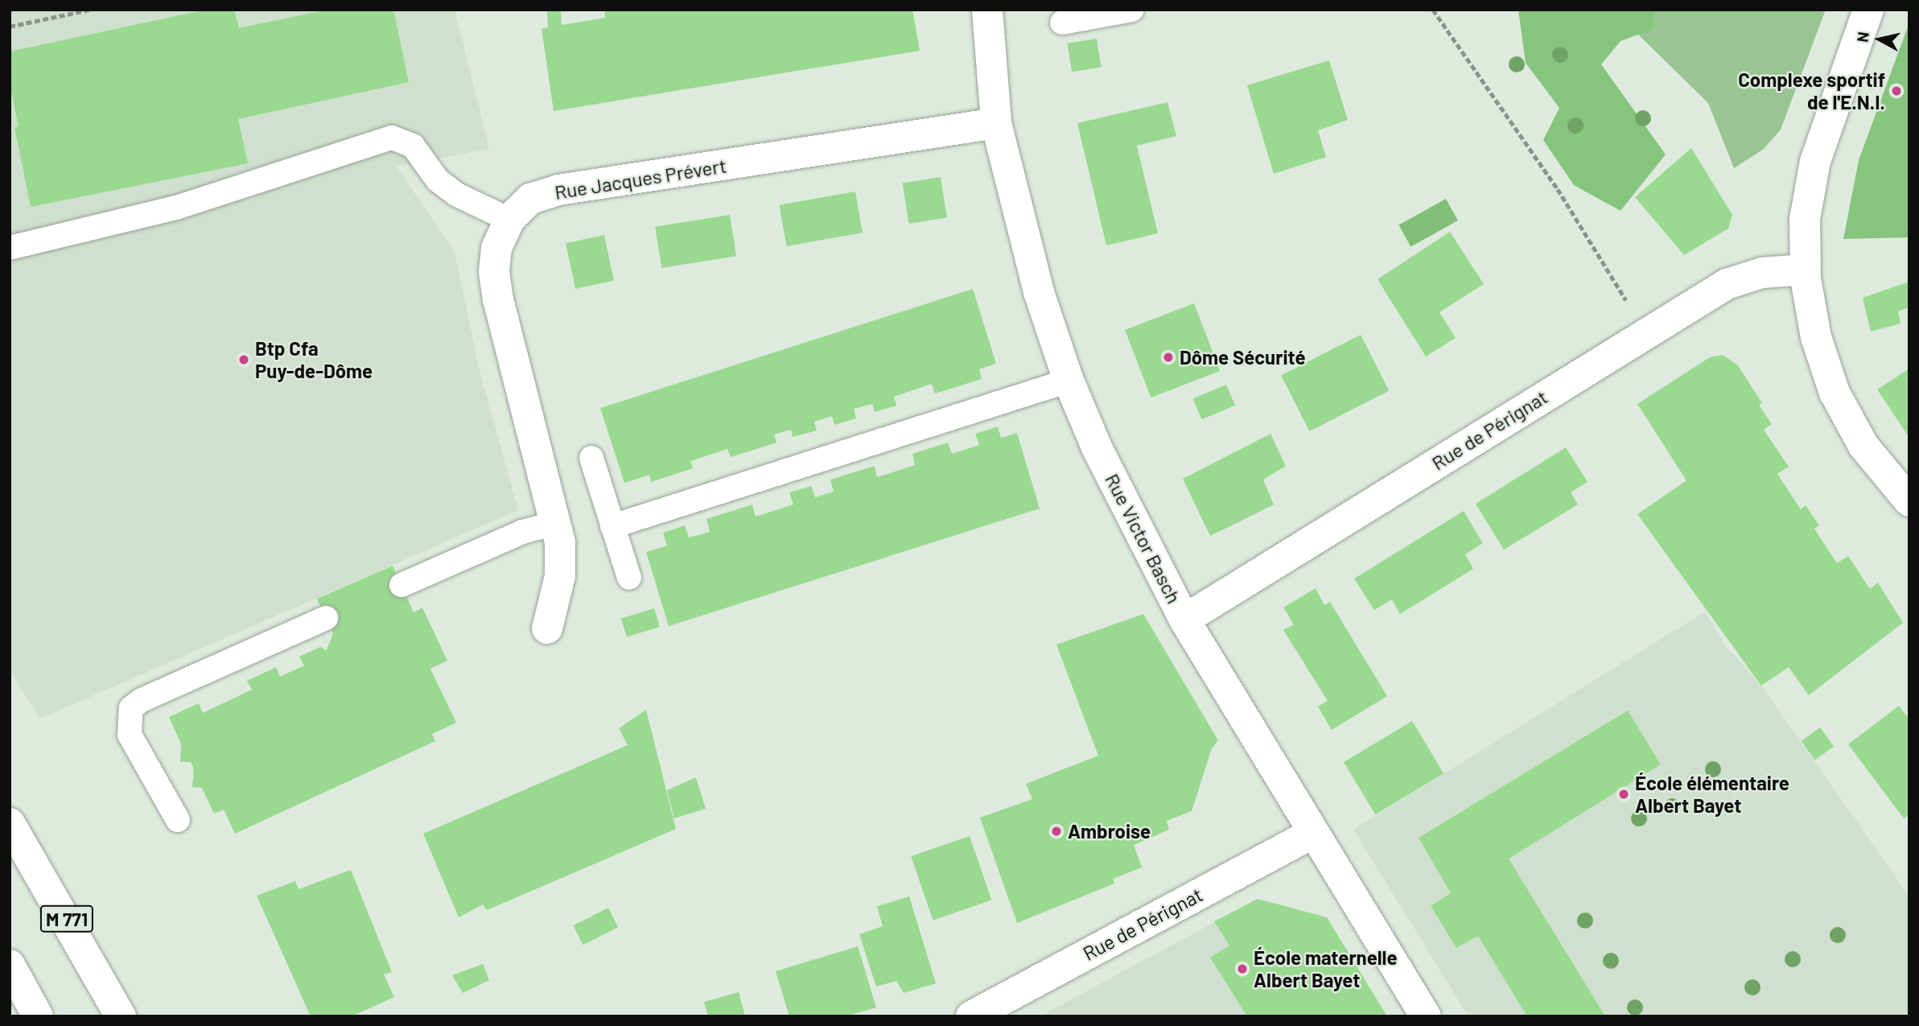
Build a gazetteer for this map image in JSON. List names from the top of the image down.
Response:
{
  "streets": {
    "main road": [
      "Rue Jacques Prévert",
      "Rue de Pérignat",
      "Rue Victor Basch",
      "M 771"
    ]
  },
  "crossings": [
    ["Rue Jacques Prévert", "Rue Victor Basch"],
    ["Rue de Pérignat", "Rue Victor Basch"]
  ],
  "places": [
    "Complexe sportif de l'E.N.I.",
    "Dôme Sécurité",
    "Btp Cfa Puy-de-Dôme",
    "École élémentaire Albert Bayet",
    "Ambroise",
    "École maternelle Albert Bayet"
  ],
  "north": "left"
}
